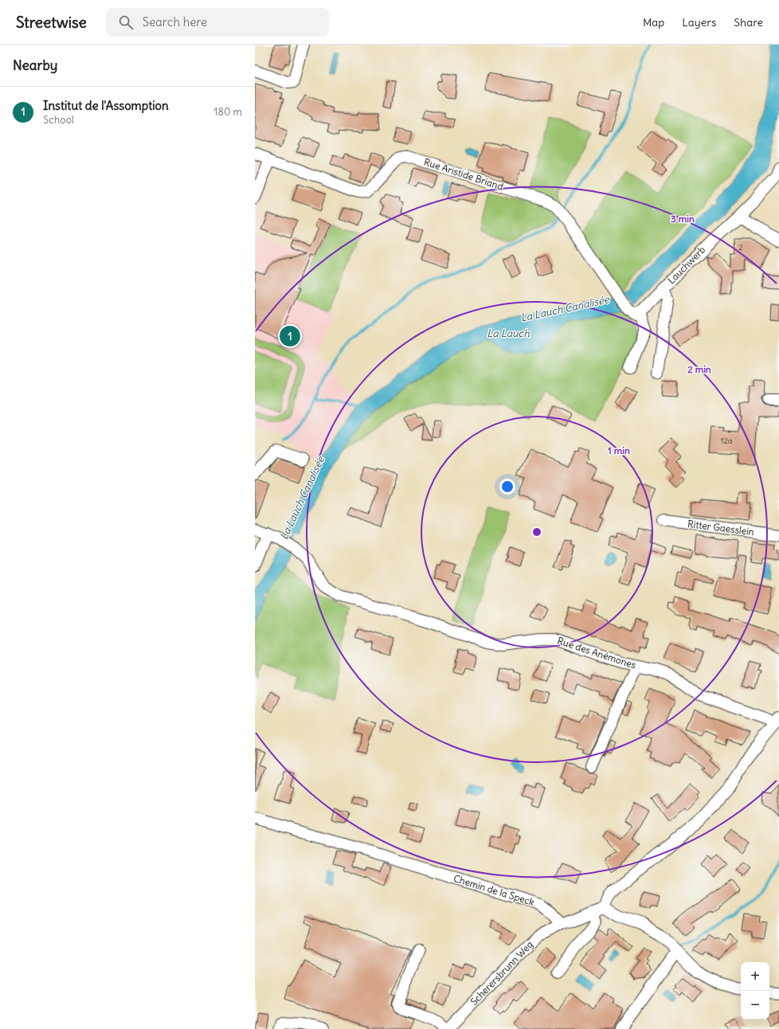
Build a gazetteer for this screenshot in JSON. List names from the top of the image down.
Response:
{
  "streets": {
    "street": [
      "Rue Aristide Briand",
      "Lauchwerb",
      "Ritter Gaesslein",
      "Rue des Anémones",
      "Chemin de la Speck",
      "Scherersbrunn Weg"
    ]
  },
  "crossings": [
    ["Rue Aristide Briand", "Lauchwerb"],
    ["Chemin de la Speck", "Scherersbrunn Weg"]
  ],
  "water": ["La Lauch Canalisée", "La Lauch"],
  "house_numbers": ["2", "12a"],
  "page": {
    "header": "Streetwise",
    "search": "Search here",
    "nav": ["Map", "Layers", "Share"],
    "heading": "Nearby",
    "list": [
      {
        "mark": "1",
        "name": "Institut de l'Assomption",
        "note": "School",
        "value": "180 m"
      }
    ],
    "pins": "1",
    "map_buttons": ["+", "−"]
  },
  "rings": ["3 min", "2 min", "1 min"]
}
